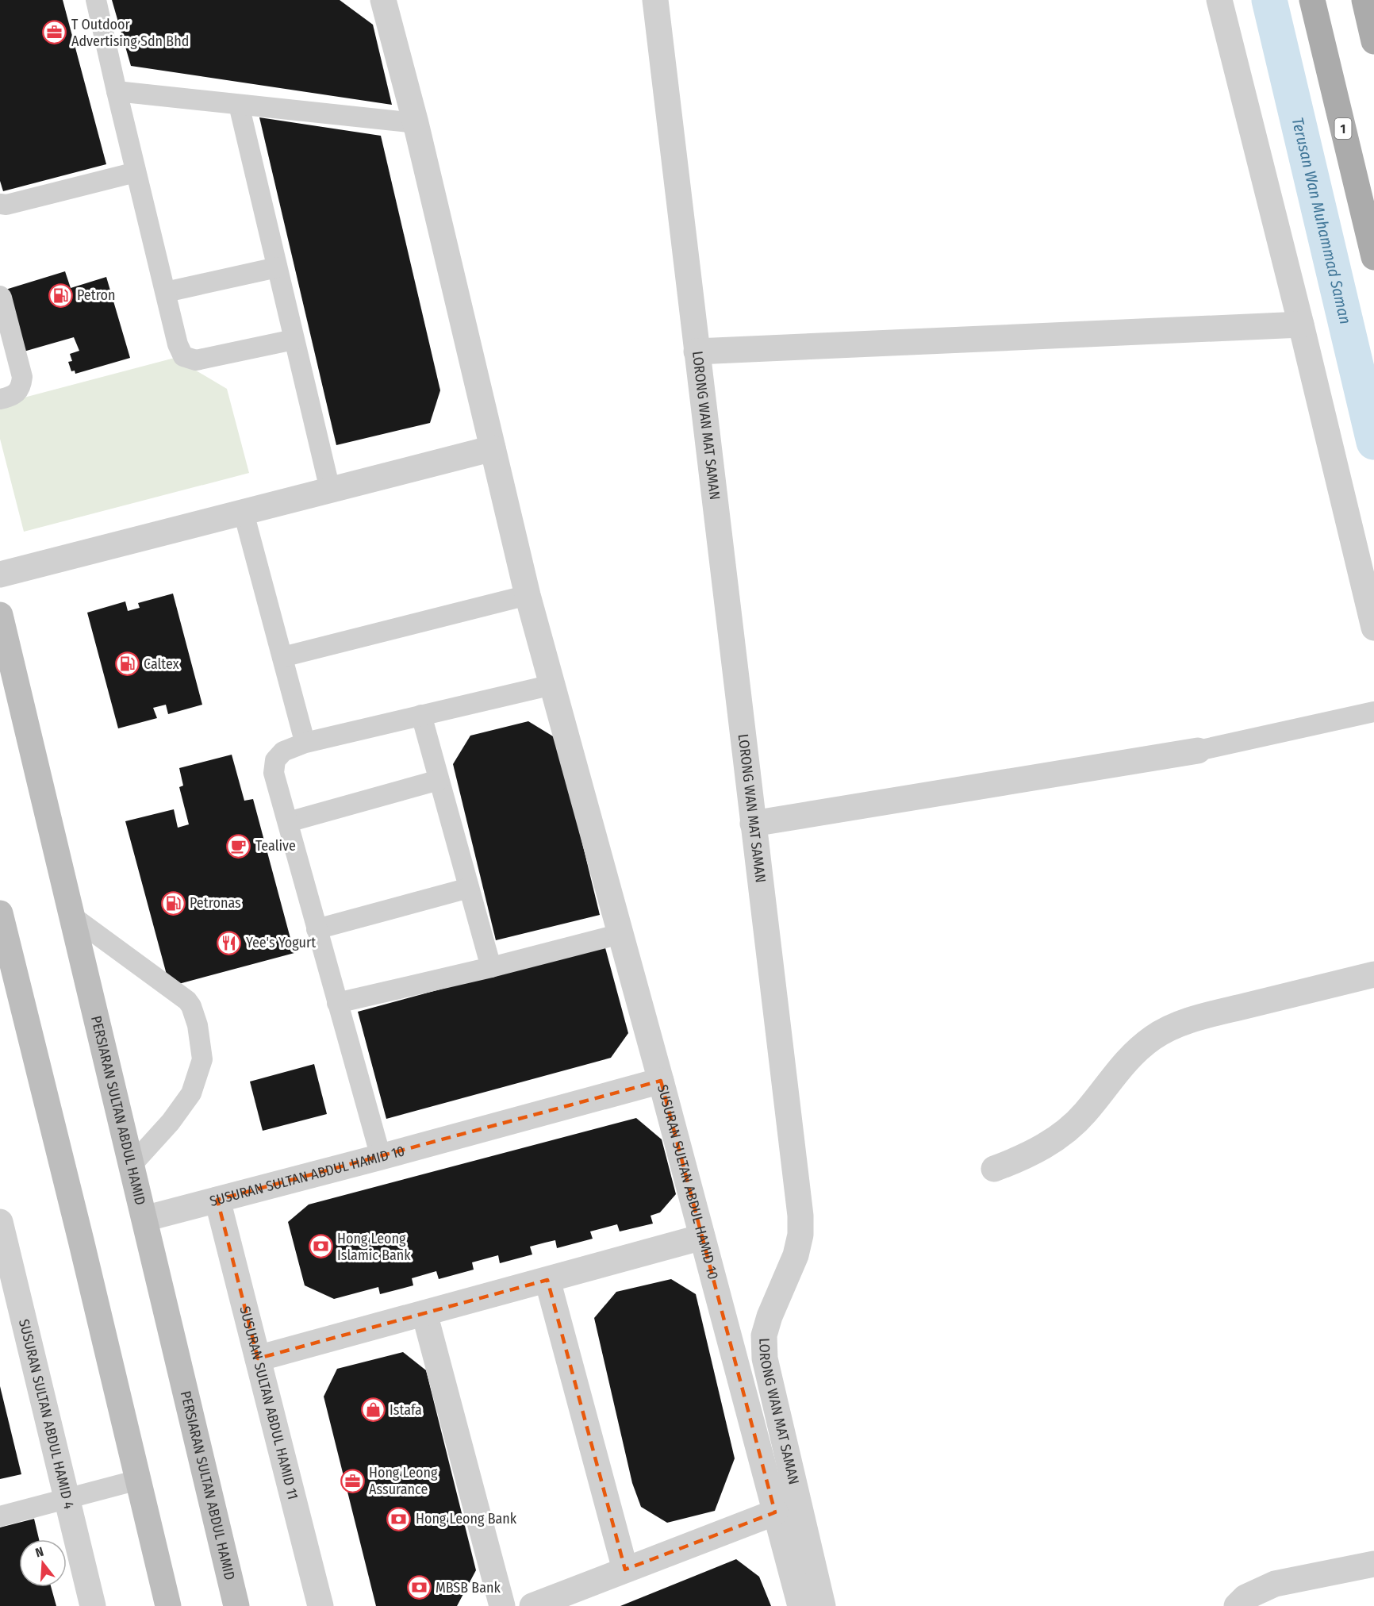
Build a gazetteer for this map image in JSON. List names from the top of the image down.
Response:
{
  "streets": {
    "main road": ["1", "PERSIARAN SULTAN ABDUL HAMID"],
    "street": [
      "LORONG WAN MAT SAMAN",
      "SUSURAN SULTAN ABDUL HAMID 10",
      "SUSURAN SULTAN ABDUL HAMID 11",
      "SUSURAN SULTAN ABDUL HAMID 4"
    ]
  },
  "crossings": [
    ["PERSIARAN SULTAN ABDUL HAMID", "SUSURAN SULTAN ABDUL HAMID 10"],
    ["SUSURAN SULTAN ABDUL HAMID 10", "SUSURAN SULTAN ABDUL HAMID 11"]
  ],
  "water": ["Terusan Wan Muhammad Saman"],
  "places": {
    "office": ["T Outdoor Advertising Sdn Bhd", "Hong Leong Assurance"],
    "fuel station": ["Petron", "Caltex", "Petronas"],
    "cafe": ["Tealive"],
    "restaurant": ["Yee's Yogurt"],
    "bank": ["Hong Leong Islamic Bank", "Hong Leong Bank", "MBSB Bank"],
    "shop": ["Istafa"]
  },
  "north": "top"
}
